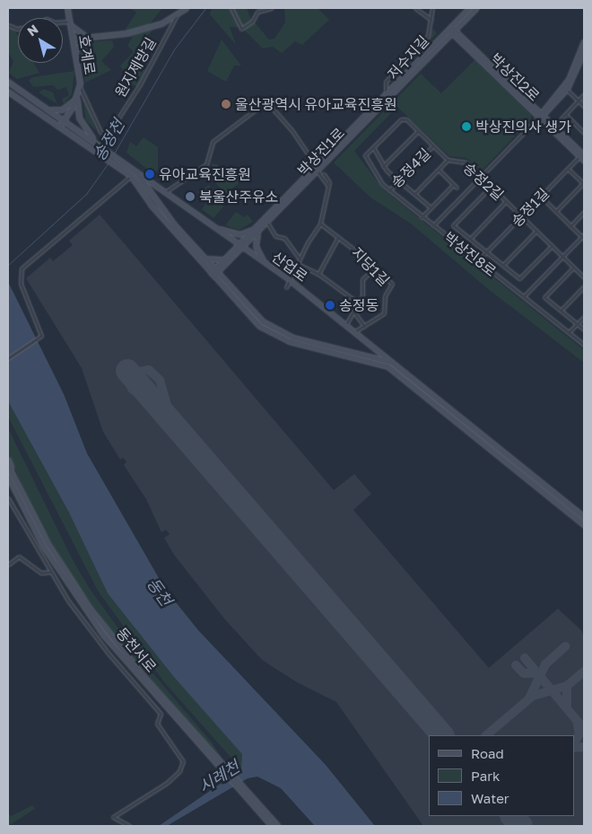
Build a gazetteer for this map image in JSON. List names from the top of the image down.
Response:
{
  "streets": {
    "main road": [
      "호계로",
      "원지제방길",
      "박상진2로",
      "박상진1로",
      "산업로",
      "동천서로"
    ],
    "street": [
      "저수지길",
      "송정4길",
      "송정2길",
      "송정1길",
      "박상진8로",
      "지당1길"
    ]
  },
  "crossings": [
    ["호계로", "원지제방길"],
    ["호계로", "산업로"],
    ["저수지길", "박상진1로"],
    ["박상진2로", "박상진1로"],
    ["박상진2로", "송정1길"],
    ["박상진1로", "산업로"],
    ["송정4길", "송정2길"],
    ["송정4길", "박상진8로"],
    ["송정2길", "송정1길"],
    ["송정2길", "박상진8로"],
    ["송정1길", "박상진8로"],
    ["산업로", "지당1길"]
  ],
  "water": ["송정천", "동천", "시례천"],
  "places": [
    "울산광역시 유아교육진흥원",
    "박상진의사 생가",
    "유아교육진흥원",
    "북울산주유소",
    "송정동"
  ],
  "legend": ["Road", "Park", "Water"],
  "north": "top left"
}
